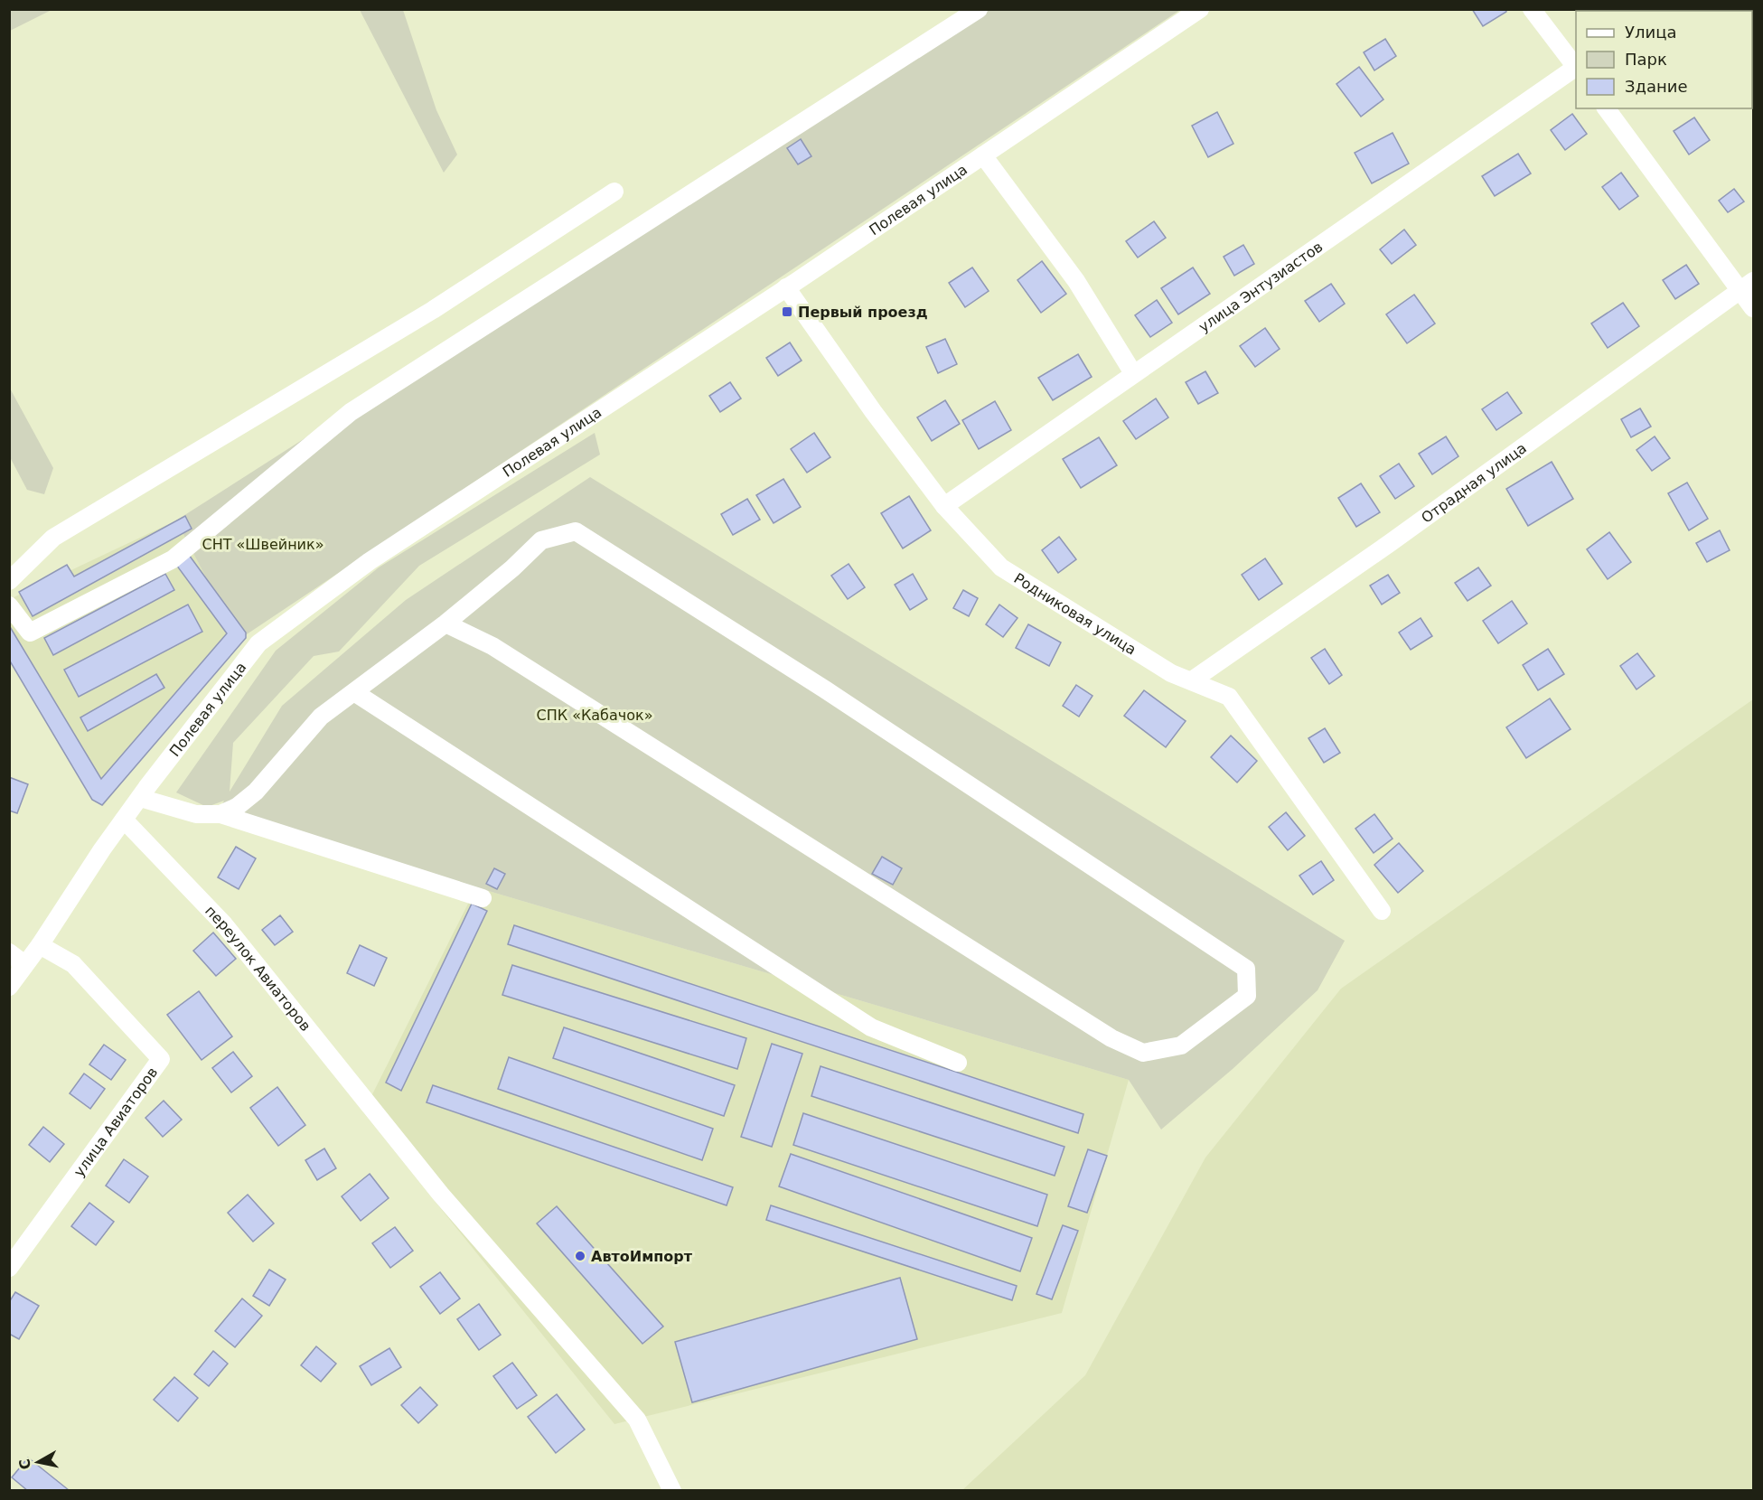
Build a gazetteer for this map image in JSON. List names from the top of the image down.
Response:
{
  "streets": {
    "street": [
      "Полевая улица",
      "улица Энтузиастов",
      "Отрадная улица",
      "Родниковая улица",
      "переулок Авиаторов",
      "улица Авиаторов"
    ]
  },
  "crossings": [
    ["Полевая улица", "Родниковая улица"],
    ["Полевая улица", "переулок Авиаторов"],
    ["Полевая улица", "улица Авиаторов"],
    ["улица Энтузиастов", "Родниковая улица"],
    ["Отрадная улица", "Родниковая улица"]
  ],
  "parks": ["СНТ «Швейник»", "СПК «Кабачок»"],
  "places": {
    "transit": ["Первый проезд"],
    "other": ["АвтоИмпорт"]
  },
  "legend": ["Улица", "Парк", "Здание"],
  "north": "left"
}
